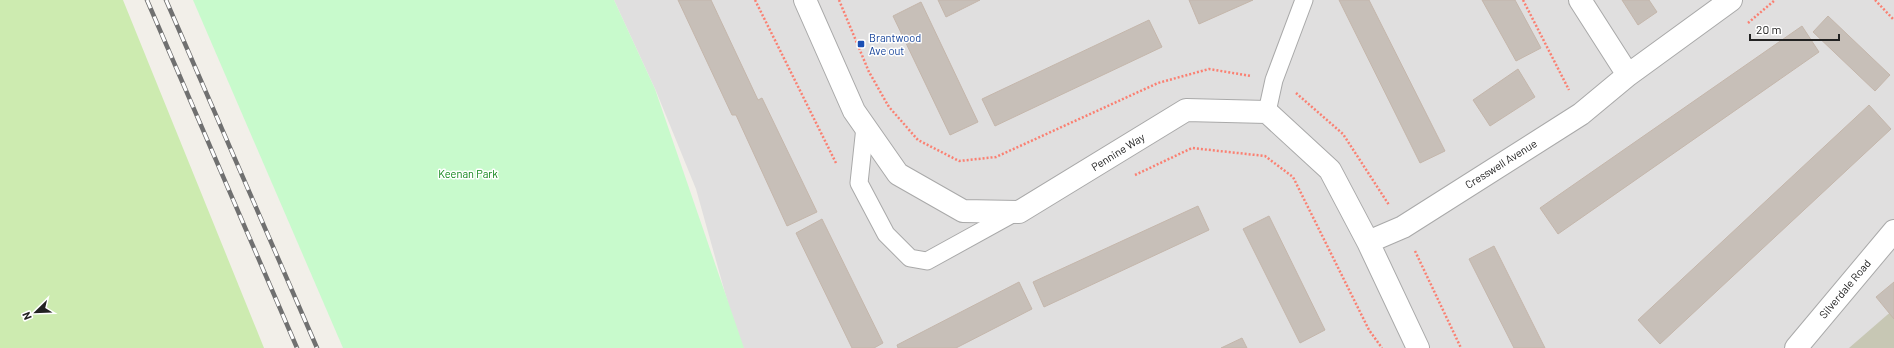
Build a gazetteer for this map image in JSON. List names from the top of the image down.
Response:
{
  "streets": {
    "street": ["Pennine Way", "Cresswell Avenue", "Silverdale Road"]
  },
  "parks": ["Keenan Park"],
  "places": {
    "transit": ["Brantwood Ave out"]
  },
  "scale_bar": "20 m",
  "north": "bottom left"
}
